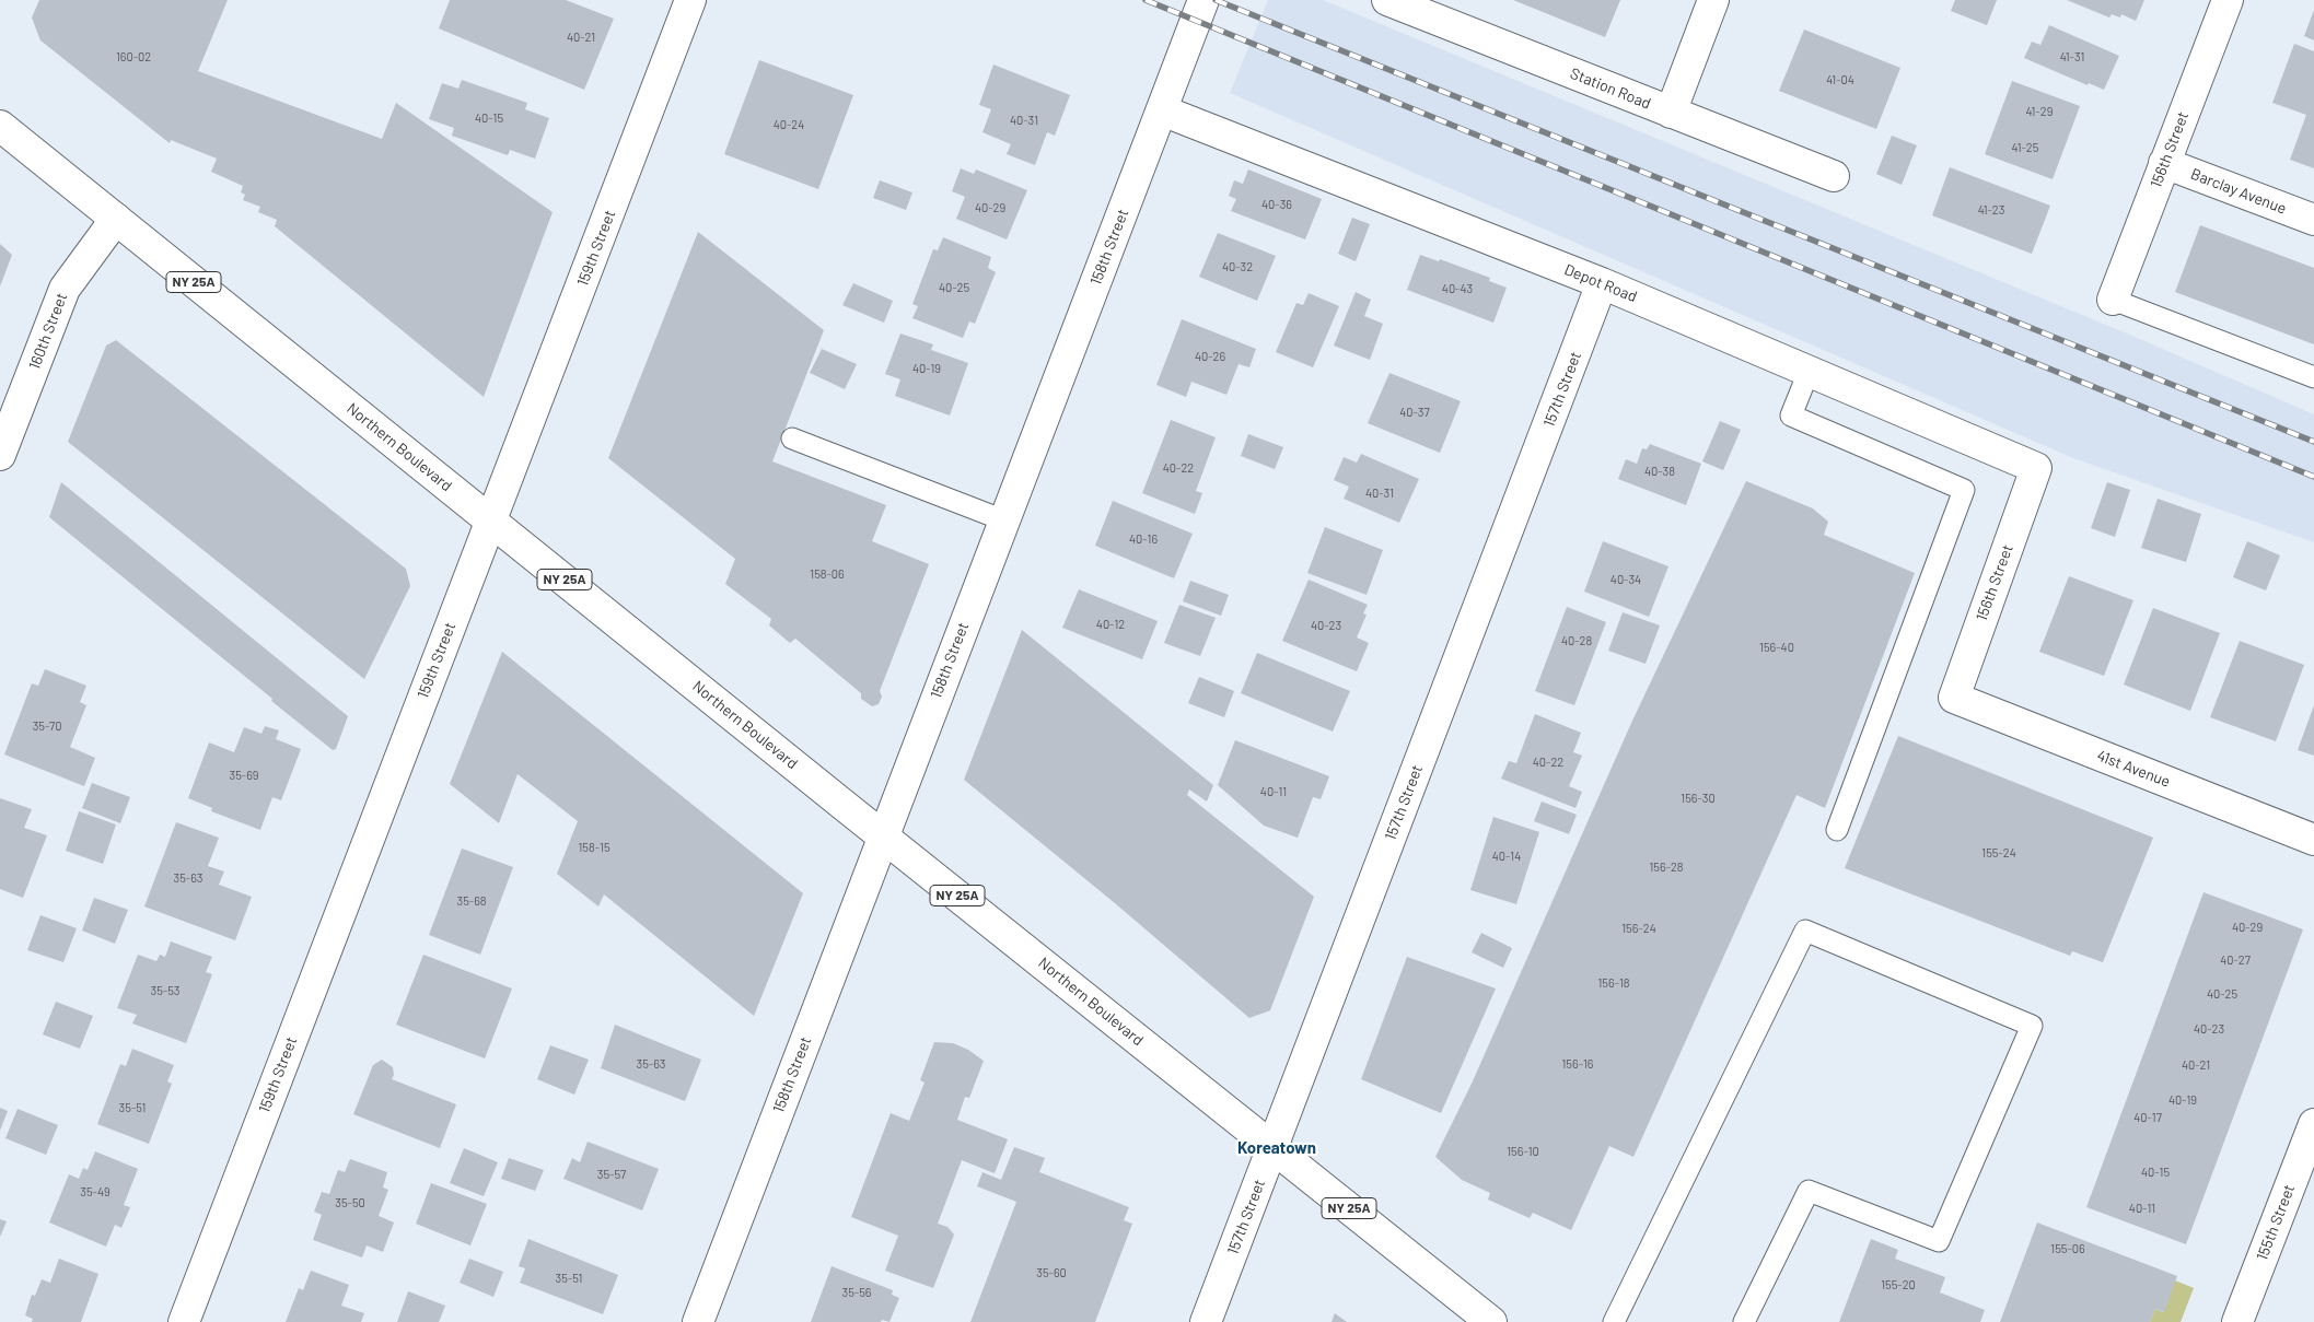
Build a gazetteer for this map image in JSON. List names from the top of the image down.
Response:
{
  "streets": {
    "street": [
      "Station Road",
      "156th Street",
      "Barclay Avenue",
      "158th Street",
      "159th Street",
      "NY 25A",
      "Depot Road",
      "160th Street",
      "157th Street",
      "Northern Boulevard",
      "41st Avenue",
      "155th Street"
    ]
  },
  "crossings": [
    ["156th Street", "Barclay Avenue"],
    ["156th Street", "Depot Road"],
    ["156th Street", "41st Avenue"],
    ["158th Street", "Depot Road"],
    ["158th Street", "Northern Boulevard"],
    ["159th Street", "Northern Boulevard"],
    ["Depot Road", "157th Street"],
    ["160th Street", "Northern Boulevard"],
    ["157th Street", "Northern Boulevard"]
  ],
  "districts": ["Koreatown"],
  "house_numbers": [
    "40-21",
    "160-02",
    "41-31",
    "41-04",
    "41-29",
    "40-15",
    "40-31",
    "40-24",
    "41-25",
    "40-36",
    "40-29",
    "41-23",
    "40-32",
    "40-25",
    "40-43",
    "40-26",
    "40-19",
    "40-37",
    "40-22",
    "40-38",
    "40-31",
    "40-16",
    "158-06",
    "40-34",
    "40-12",
    "40-23",
    "40-28",
    "156-40",
    "35-70",
    "40-22",
    "35-69",
    "40-11",
    "156-30",
    "158-15",
    "155-24",
    "40-14",
    "156-28",
    "35-63",
    "35-68",
    "40-29",
    "156-24",
    "40-27",
    "156-18",
    "35-53",
    "40-25",
    "40-23",
    "35-63",
    "156-16",
    "40-21",
    "40-19",
    "35-51",
    "40-17",
    "156-10",
    "40-15",
    "35-57",
    "35-49",
    "35-50",
    "40-11",
    "155-06",
    "35-60",
    "35-51",
    "155-20",
    "35-56"
  ]
}
